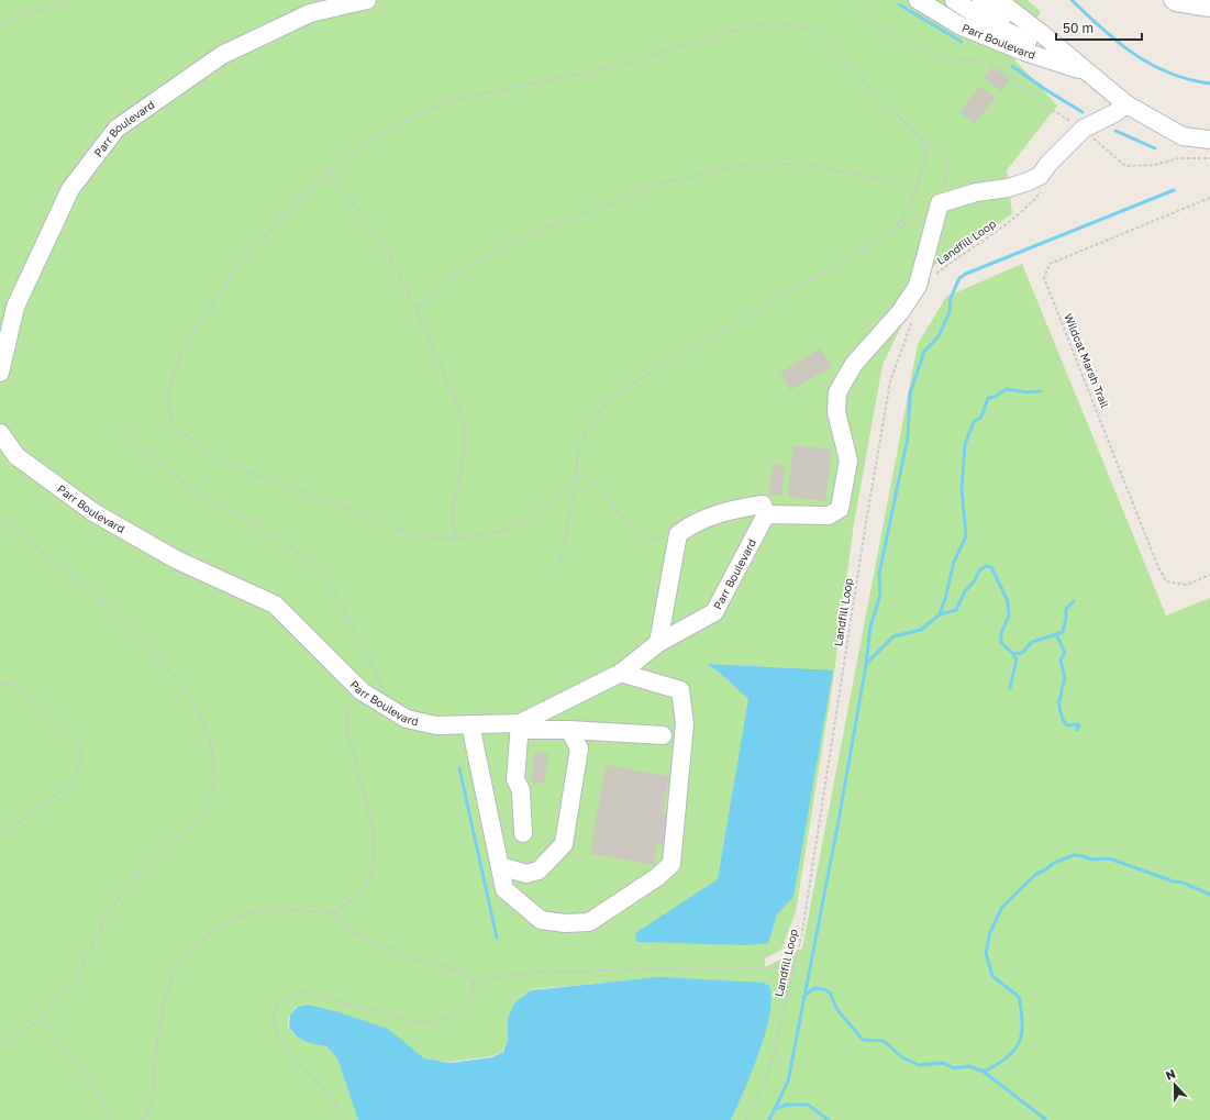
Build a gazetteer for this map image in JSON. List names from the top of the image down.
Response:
{
  "streets": {
    "lane": ["Parr Boulevard"],
    "path": ["Landfill Loop", "Wildcat Marsh Trail"]
  },
  "scale_bar": "50 m",
  "north": "top"
}
